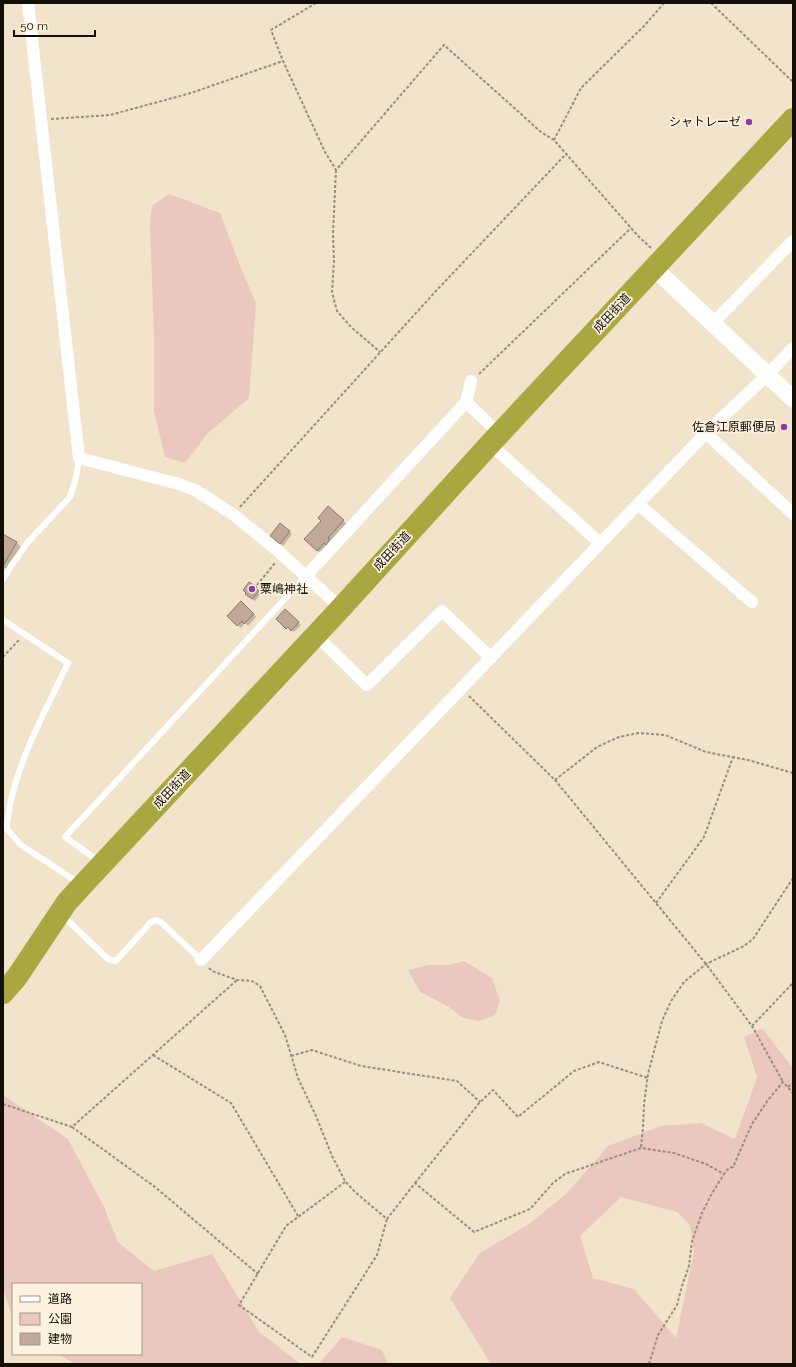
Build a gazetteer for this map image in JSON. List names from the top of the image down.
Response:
{
  "streets": {
    "highway": ["成田街道"]
  },
  "places": ["シャトレーゼ", "佐倉江原郵便局", "粟嶋神社"],
  "legend": ["道路", "公園", "建物"],
  "scale_bar": "50 m"
}
